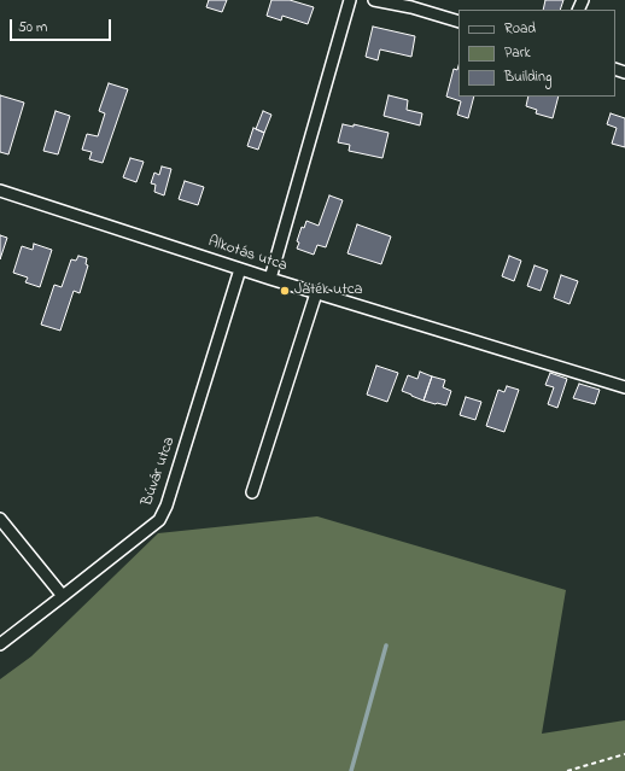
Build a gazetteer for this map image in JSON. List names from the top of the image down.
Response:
{
  "streets": {
    "street": ["Alkotás utca", "Búvár utca"]
  },
  "crossings": [
    ["Alkotás utca", "Búvár utca"]
  ],
  "places": ["Játék utca"],
  "legend": ["Road", "Park", "Building"],
  "scale_bar": "50 m"
}
